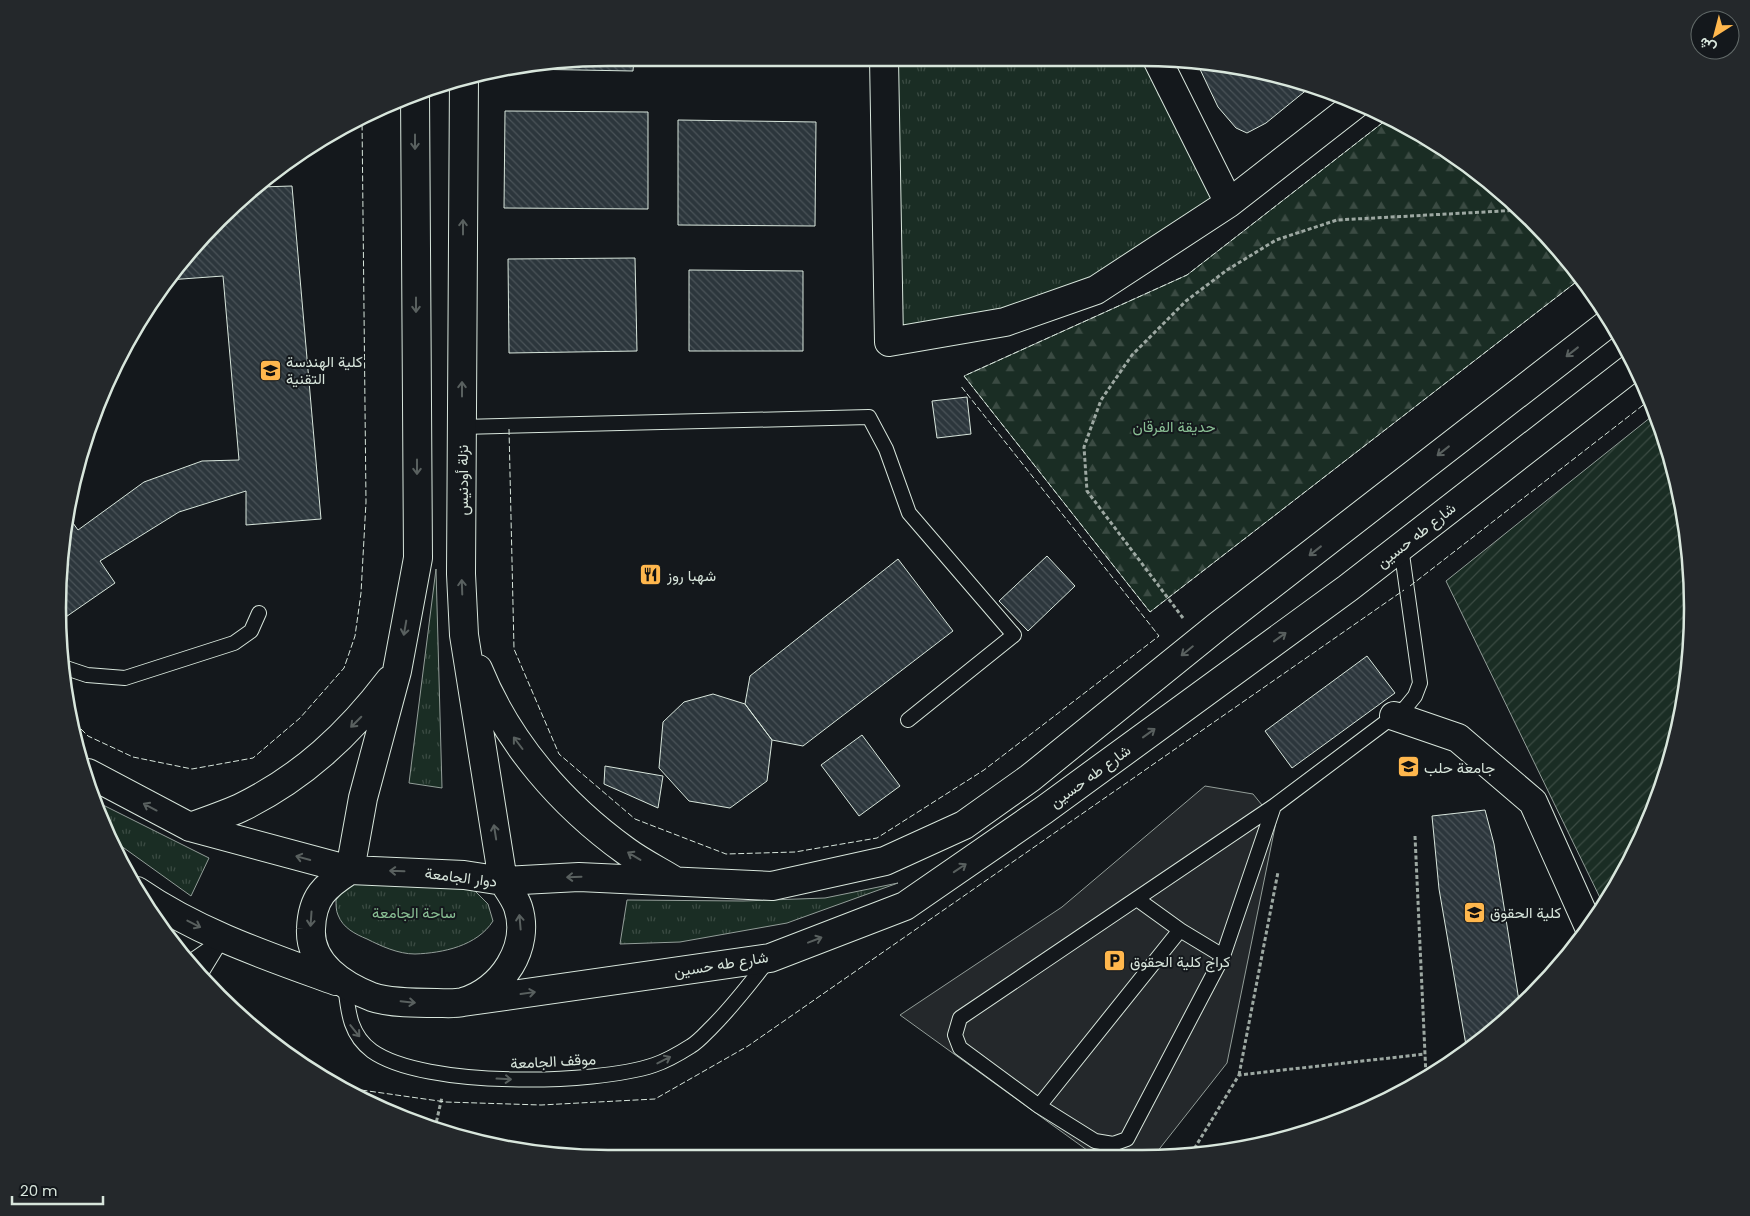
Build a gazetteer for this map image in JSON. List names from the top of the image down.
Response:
{
  "streets": {
    "main road": ["نزلة أودنيس", "شارع طه حسين", "دوار الجامعة"],
    "lane": ["موقف الجامعة"]
  },
  "crossings": [
    ["نزلة أودنيس", "دوار الجامعة"],
    ["شارع طه حسين", "دوار الجامعة"],
    ["شارع طه حسين", "موقف الجامعة"],
    ["دوار الجامعة", "موقف الجامعة"]
  ],
  "one_way": ["موقف الجامعة"],
  "parks": ["حديقة الفرقان", "ساحة الجامعة"],
  "places": {
    "school or university": ["كلية الهندسة التقنية", "جامعة حلب", "كلية الحقوق"],
    "restaurant": ["شهبا روز"],
    "parking": ["كراج كلية الحقوق"]
  },
  "scale_bar": "20 m",
  "north": "bottom left"
}
